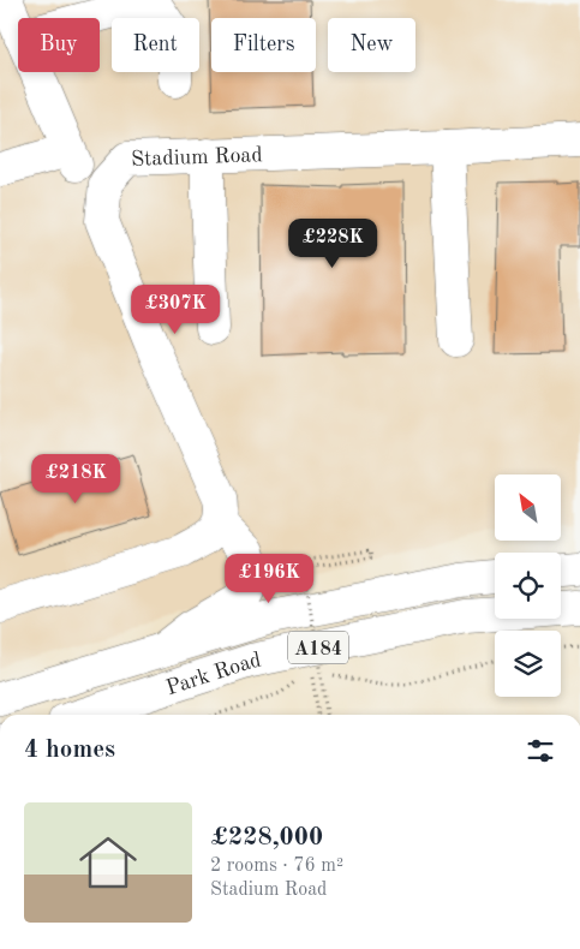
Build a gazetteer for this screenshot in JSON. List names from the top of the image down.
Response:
{
  "streets": {
    "main road": ["Stadium Road", "A184", "Park Road"]
  },
  "north": "top left",
  "page": {
    "chip": [
      "Buy",
      "Rent",
      "Filters",
      "New"
    ],
    "price": [
      "£228K",
      "£307K",
      "£218K",
      "£196K"
    ],
    "heading": "4 homes",
    "list": [
      {
        "name": "£228,000",
        "note": "2 rooms · 76 m² · Stadium Road"
      }
    ]
  }
}
